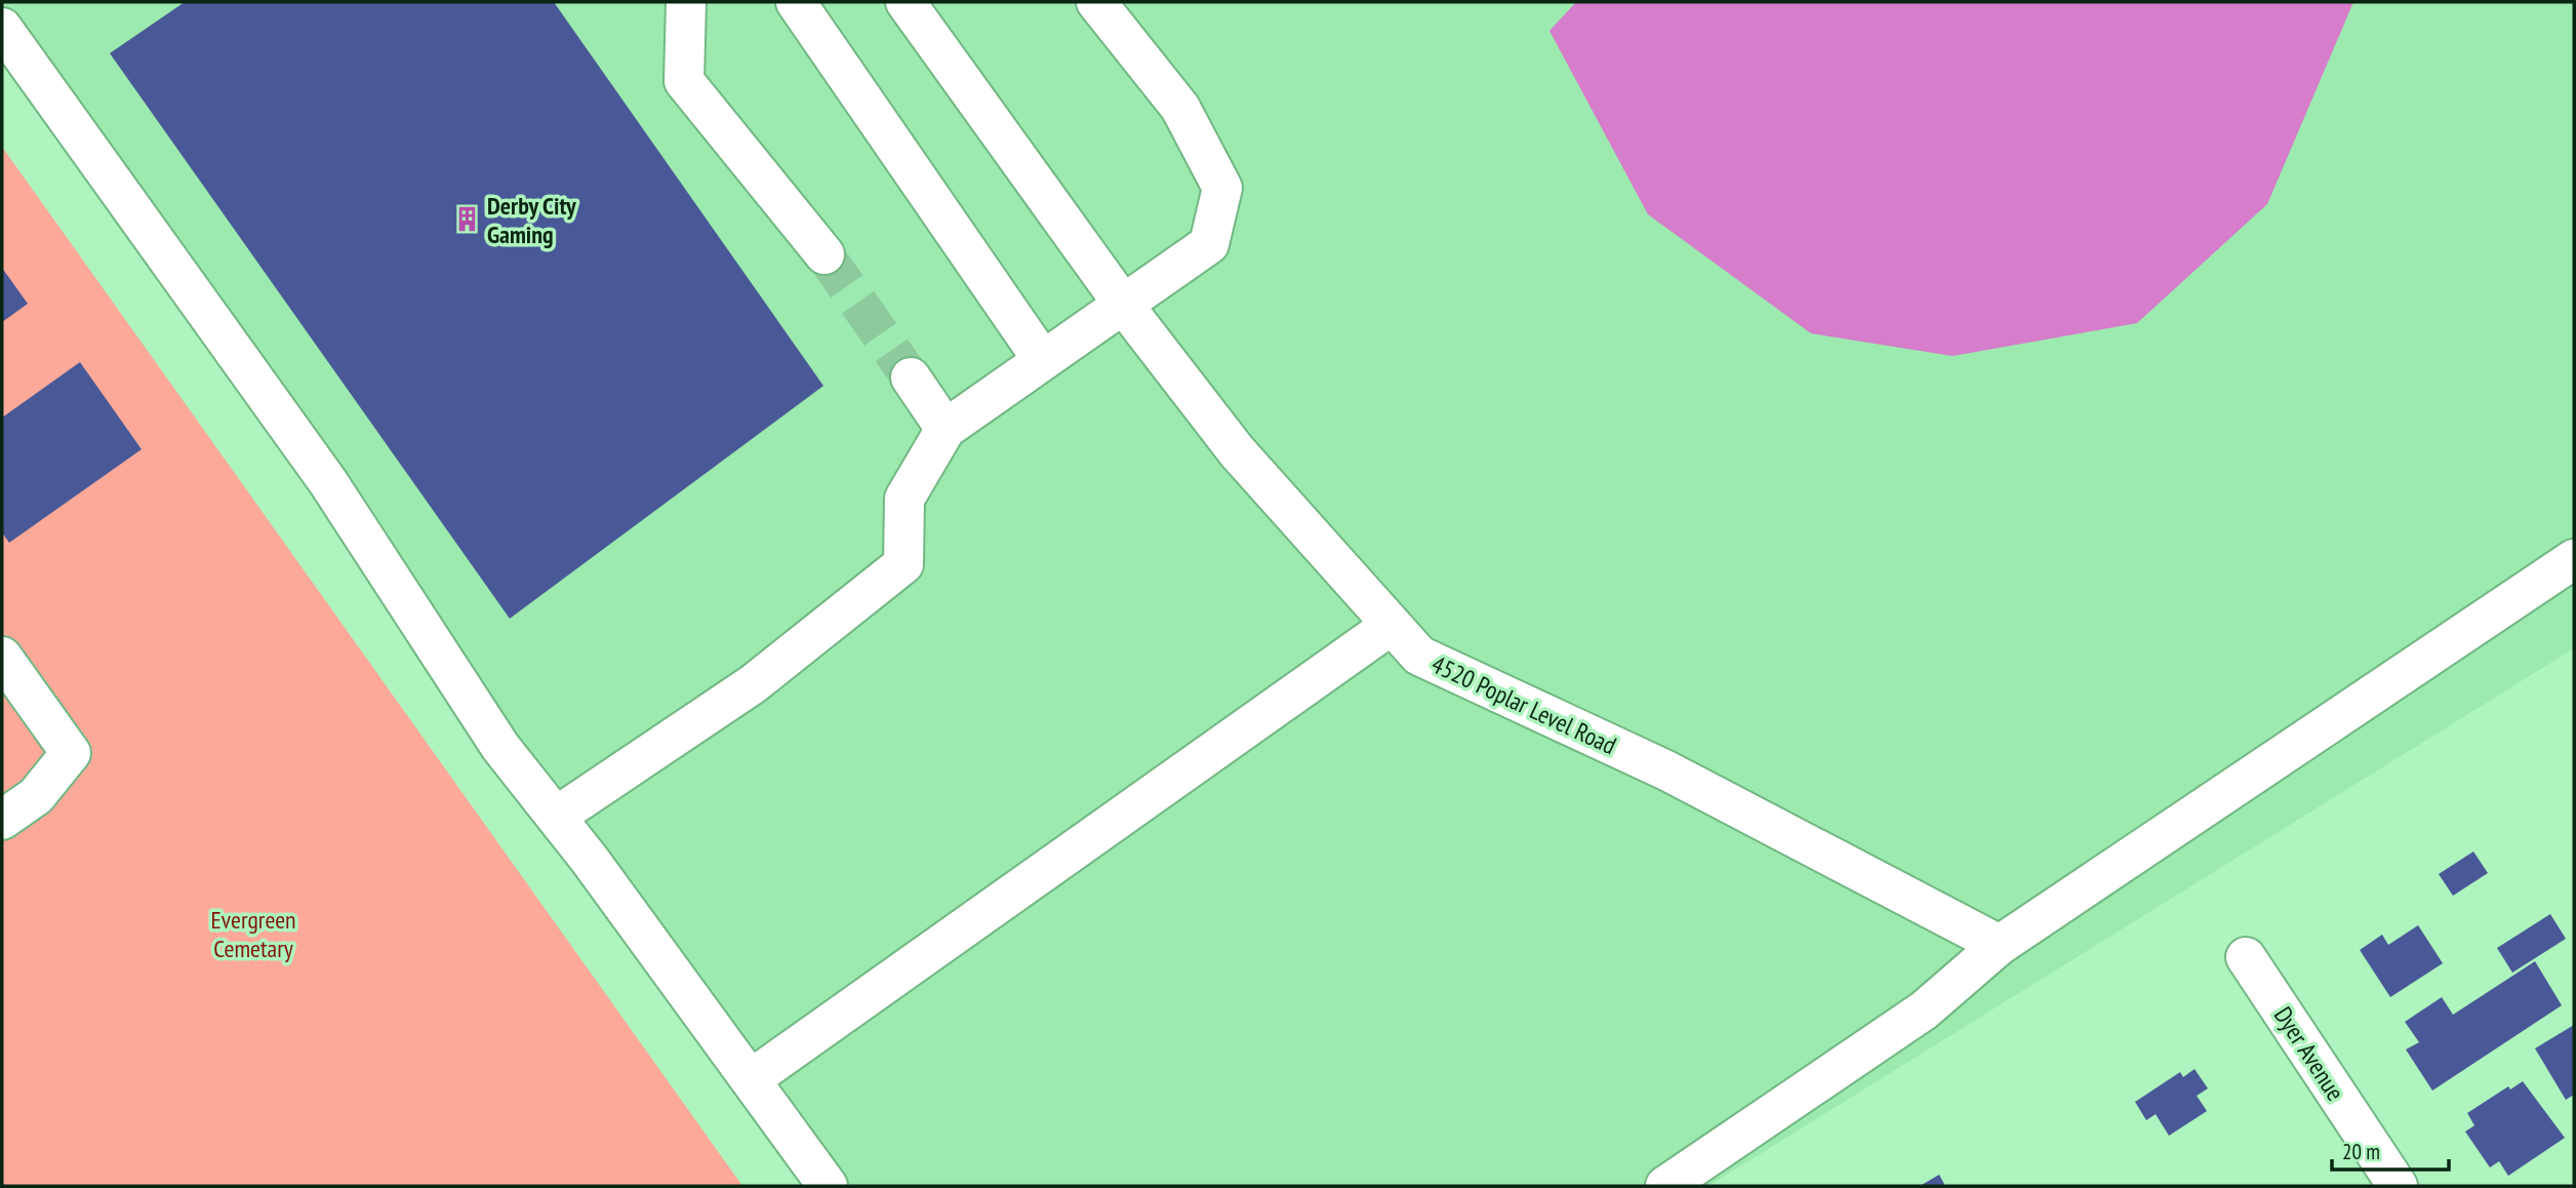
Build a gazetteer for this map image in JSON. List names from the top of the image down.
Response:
{
  "streets": {
    "street": ["4520 Poplar Level Road", "Dyer Avenue"]
  },
  "parks": ["Evergreen Cemetary"],
  "places": {
    "building": ["Derby City Gaming"]
  },
  "scale_bar": "20 m"
}
